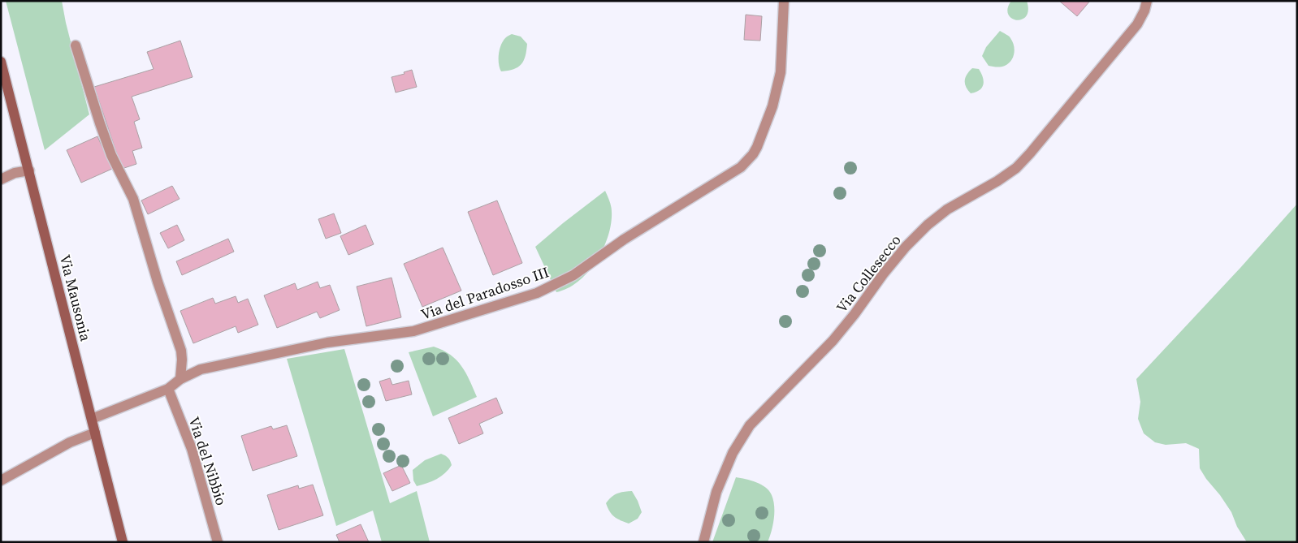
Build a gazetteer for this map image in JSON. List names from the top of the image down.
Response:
{
  "streets": {
    "main road": ["Via Mausonia"],
    "street": ["Via Collesecco", "Via del Paradosso III", "Via del Nibbio"]
  },
  "crossings": [
    ["Via del Paradosso III", "Via Mausonia"],
    ["Via del Paradosso III", "Via del Nibbio"]
  ]
}
